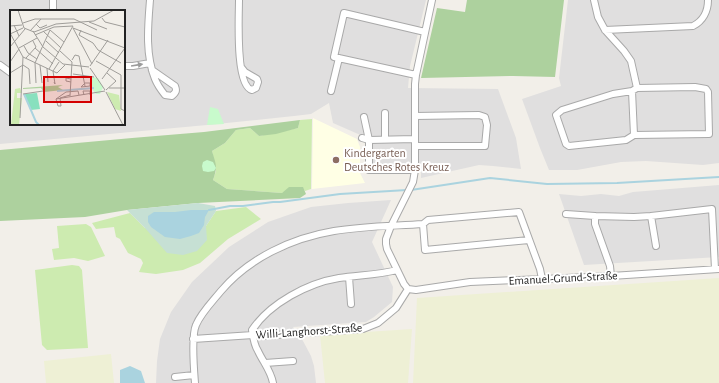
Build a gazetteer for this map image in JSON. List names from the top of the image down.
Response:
{
  "streets": {
    "street": ["Emanuel-Grund-Straße", "Willi-Langhorst-Straße"]
  },
  "crossings": [
    ["Emanuel-Grund-Straße", "Willi-Langhorst-Straße"]
  ],
  "places": ["Kindergarten Deutsches Rotes Kreuz"]
}
